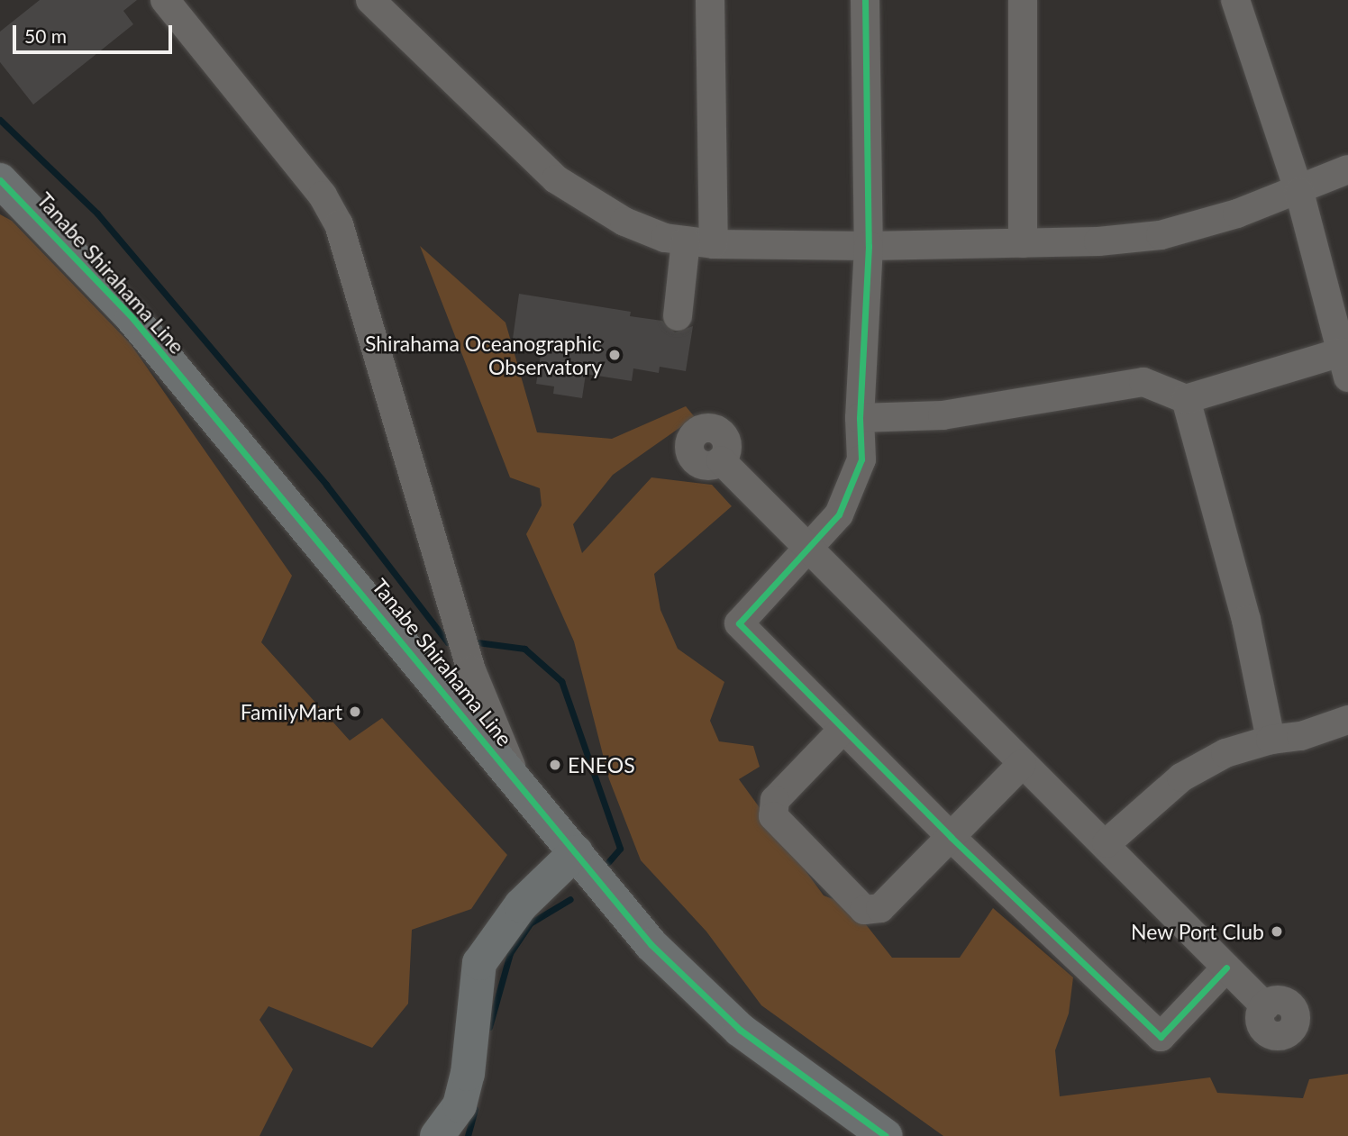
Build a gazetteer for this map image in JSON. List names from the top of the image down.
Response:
{
  "streets": {
    "main road": ["Tanabe Shirahama Line"]
  },
  "places": [
    "Shirahama Oceanographic Observatory",
    "FamilyMart",
    "ENEOS",
    "New Port Club"
  ],
  "scale_bar": "50 m"
}
